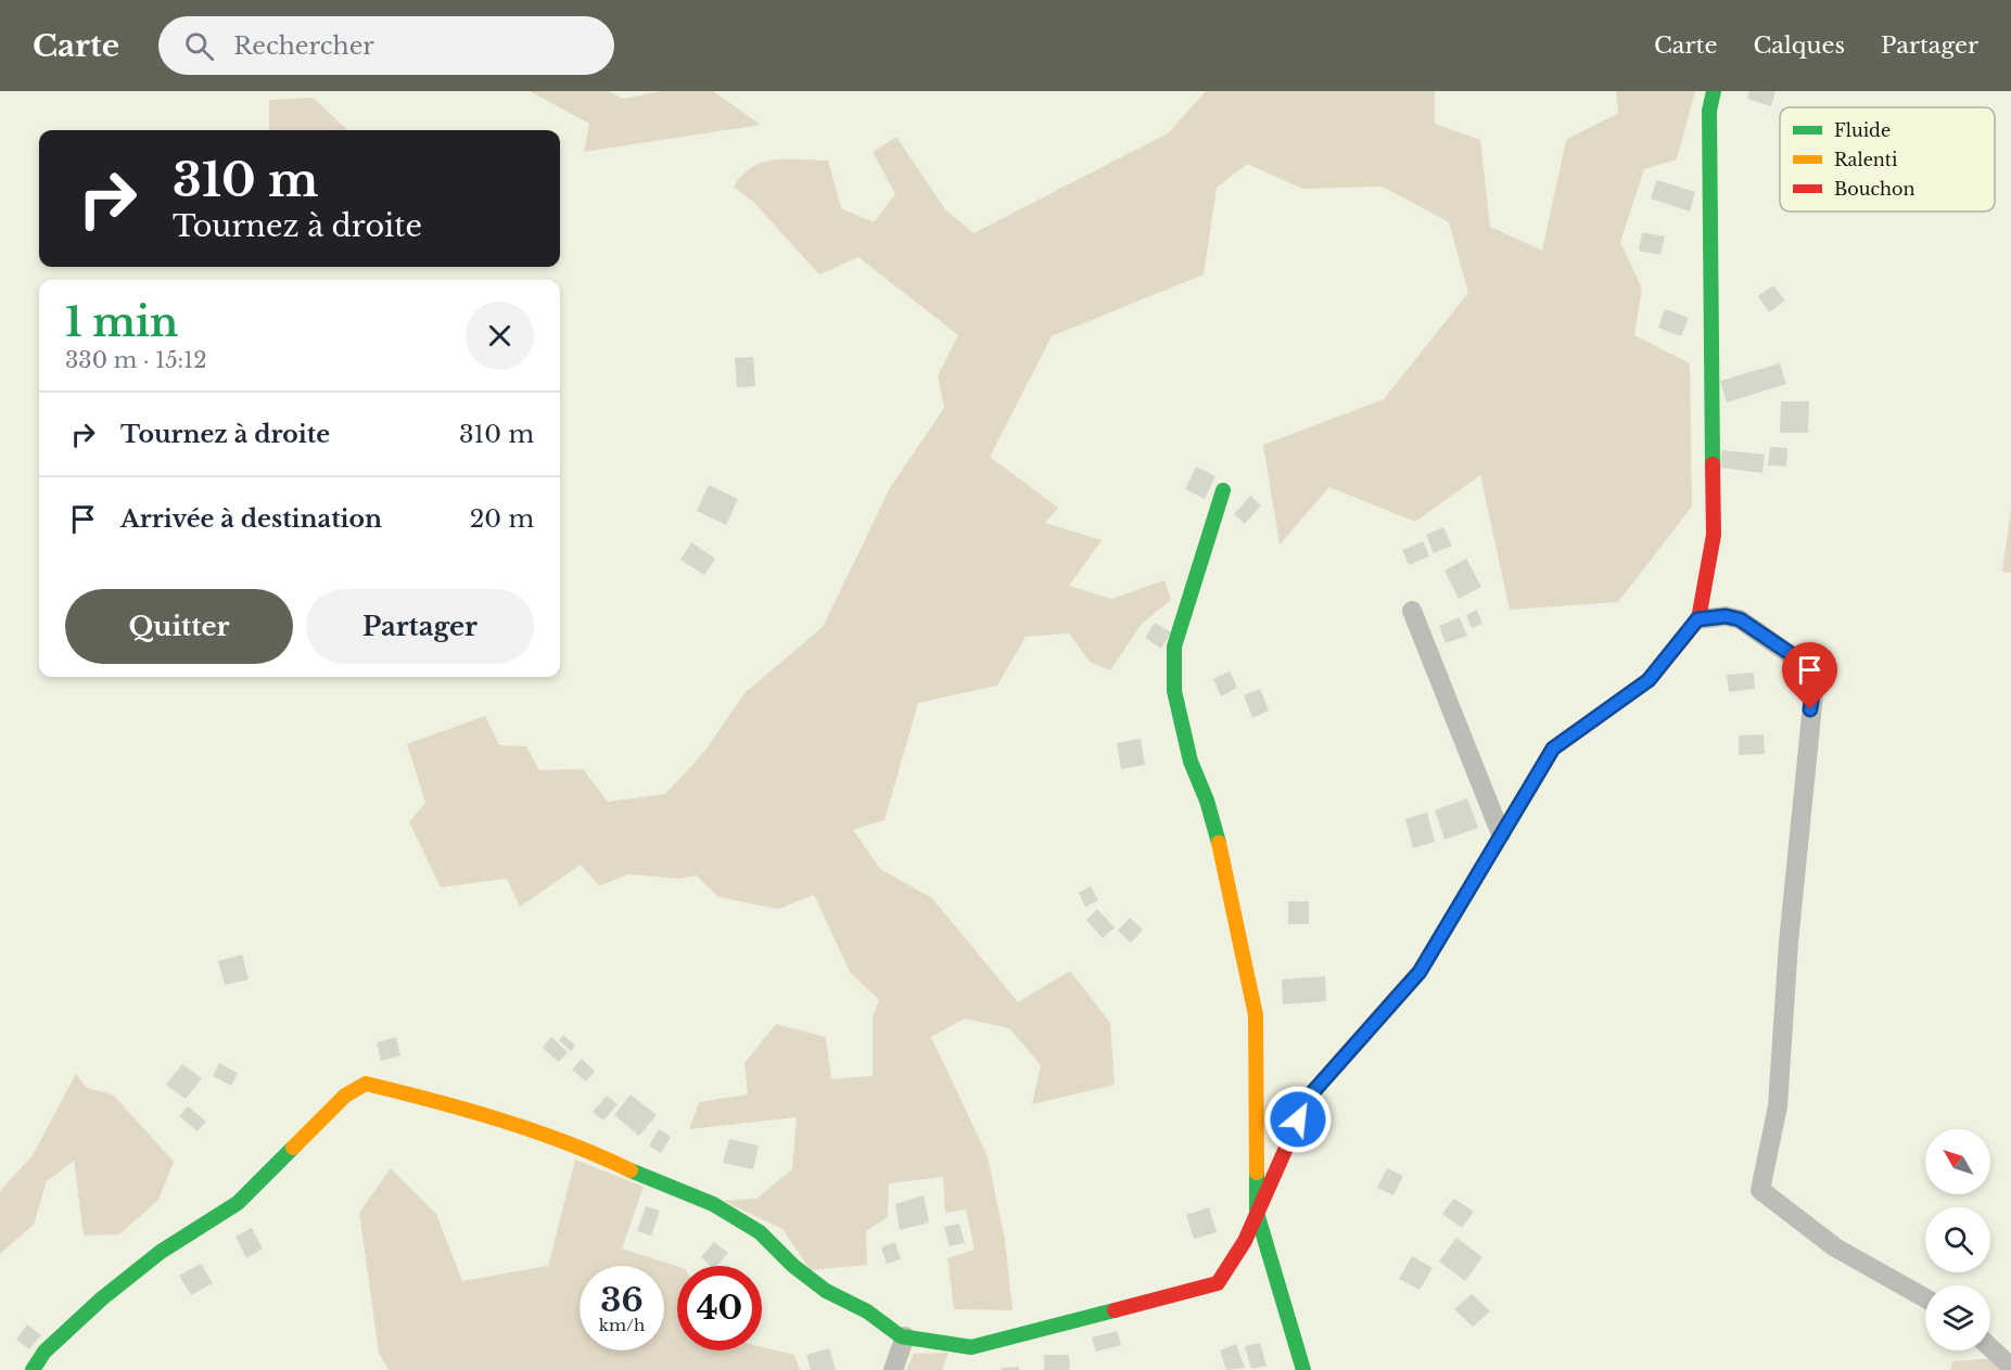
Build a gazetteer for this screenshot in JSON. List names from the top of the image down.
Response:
{
  "legend": ["Fluide", "Ralenti", "Bouchon"],
  "north": "top left",
  "page": {
    "header": "Carte",
    "search": "Rechercher",
    "nav": ["Carte", "Calques", "Partager"],
    "turn": ["310 m", "Tournez à droite"],
    "heading": ["1 min", "330 m · 15:12"],
    "list": [
      {
        "name": "Tournez à droite",
        "value": "310 m"
      },
      {
        "name": "Arrivée à destination",
        "value": "20 m"
      }
    ],
    "buttons": ["Quitter", "Partager"],
    "speed": "36 km/h",
    "limit": "40"
  }
}
